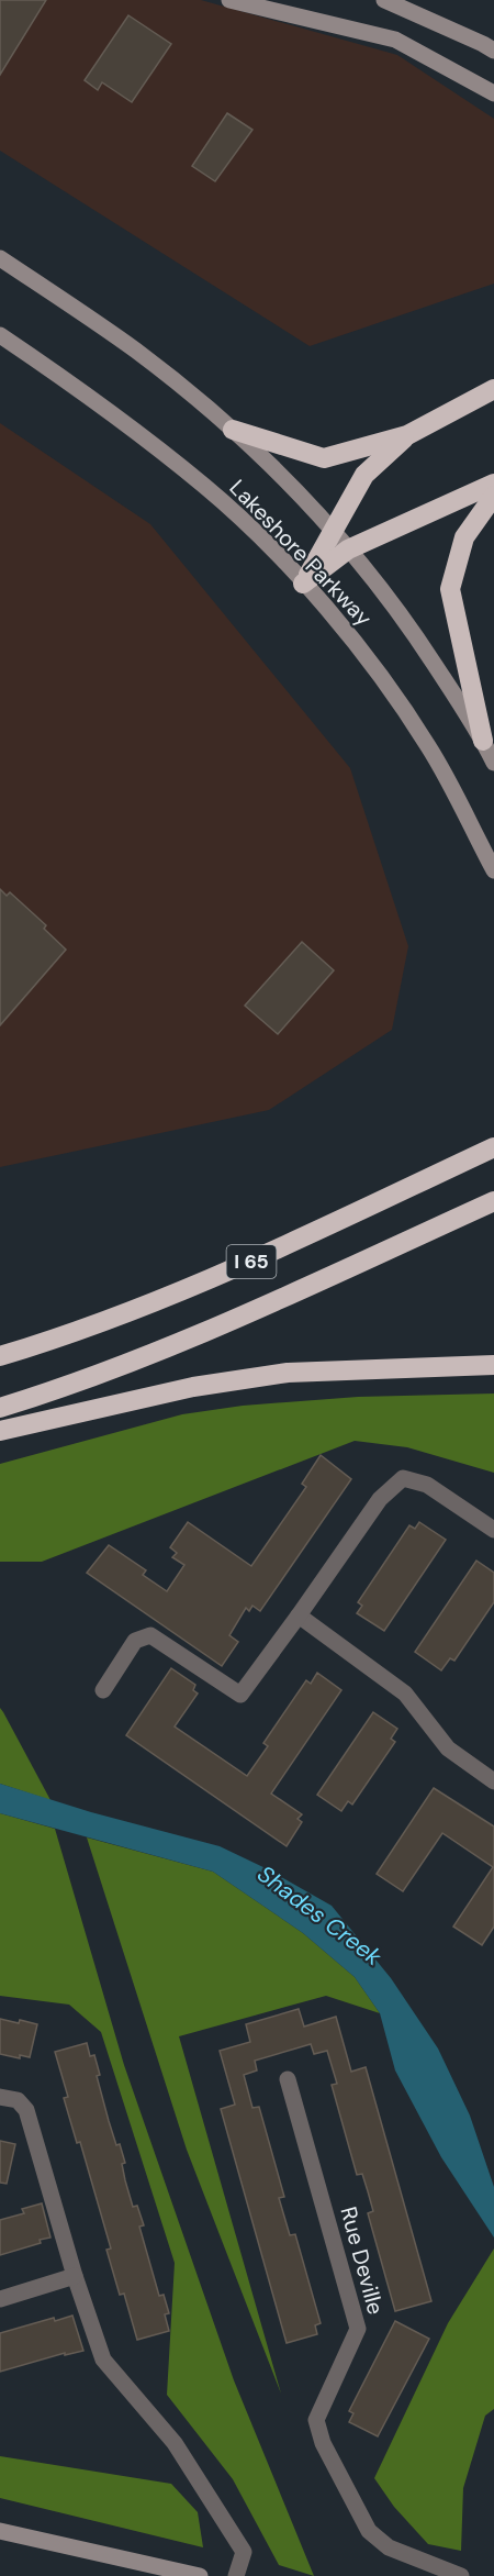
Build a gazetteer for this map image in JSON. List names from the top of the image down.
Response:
{
  "streets": {
    "highway": ["I 65"],
    "main road": ["Lakeshore Parkway"],
    "street": ["Rue Deville"]
  },
  "water": ["Shades Creek"]
}
